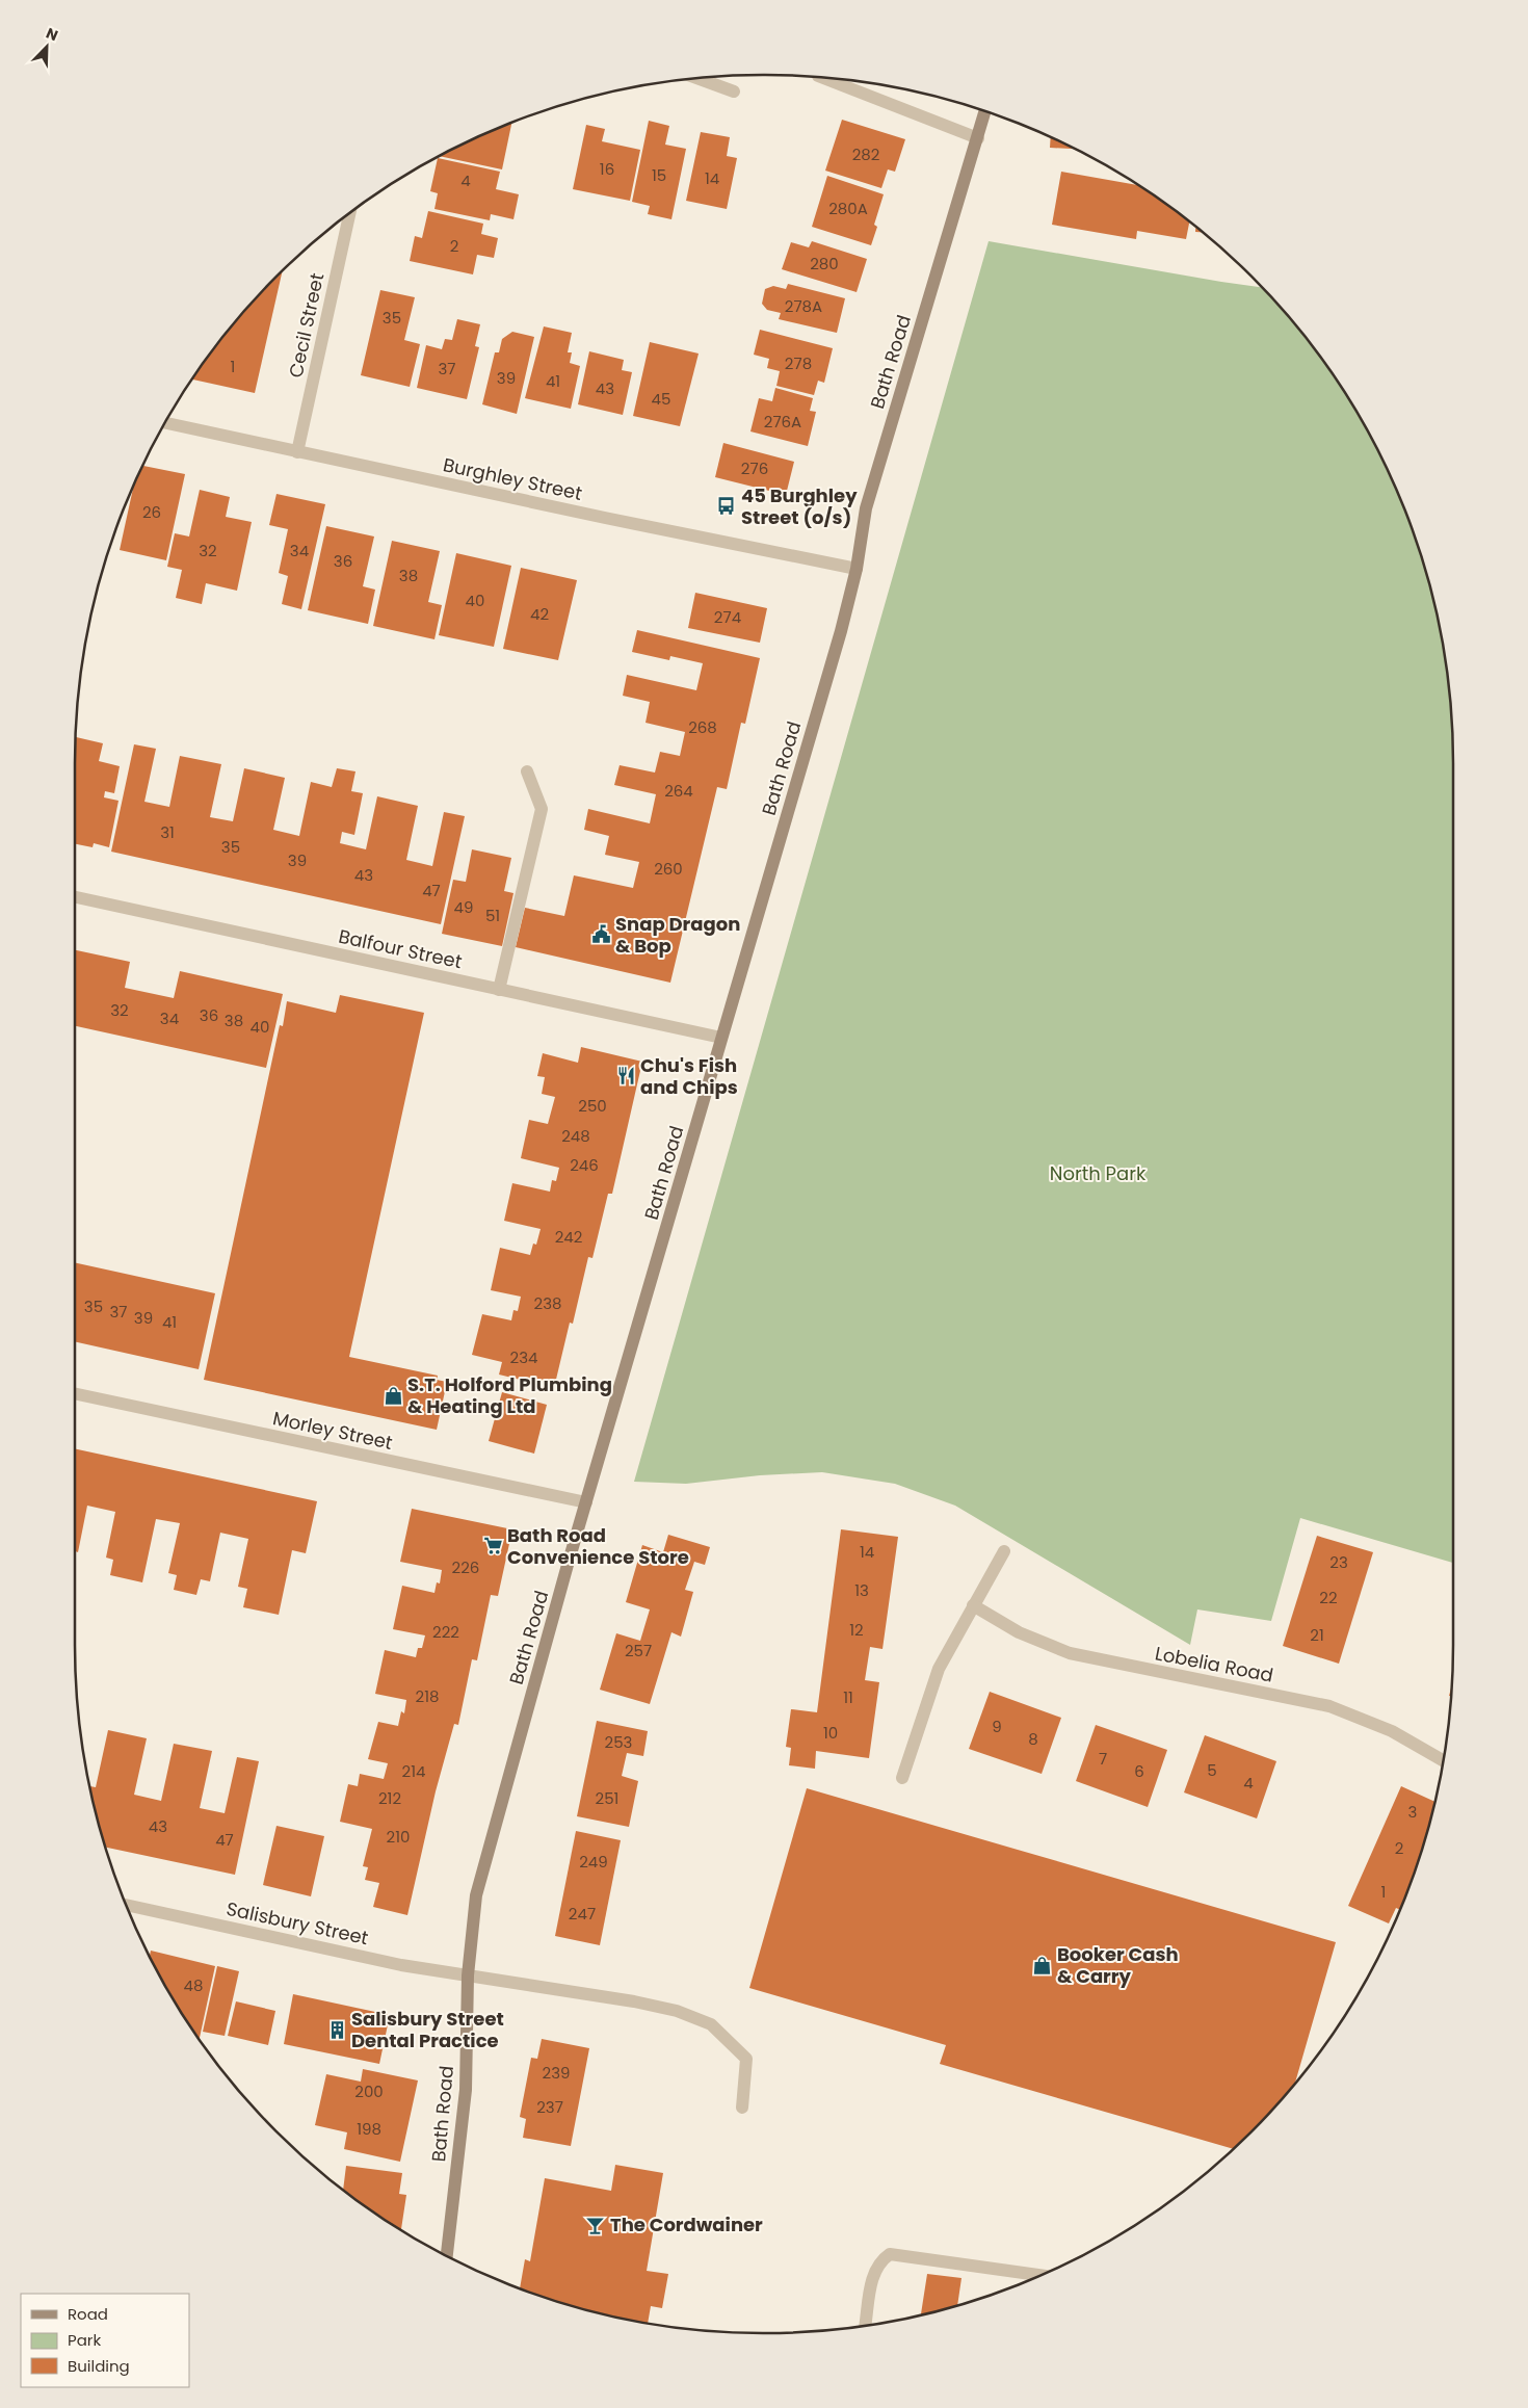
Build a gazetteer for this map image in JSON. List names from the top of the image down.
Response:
{
  "streets": {
    "street": [
      "Cecil Street",
      "Bath Road",
      "Burghley Street",
      "Balfour Street",
      "Morley Street",
      "Lobelia Road",
      "Salisbury Street"
    ]
  },
  "crossings": [
    ["Cecil Street", "Burghley Street"],
    ["Bath Road", "Burghley Street"],
    ["Bath Road", "Balfour Street"],
    ["Bath Road", "Morley Street"],
    ["Bath Road", "Salisbury Street"]
  ],
  "parks": ["North Park"],
  "places": {
    "bus stop": ["45 Burghley Street (o/s)"],
    "public building": ["Snap Dragon & Bop"],
    "restaurant": ["Chu's Fish and Chips"],
    "shop": ["S.T. Holford Plumbing & Heating Ltd", "Booker Cash & Carry"],
    "supermarket": ["Bath Road Convenience Store"],
    "building": ["Salisbury Street Dental Practice"],
    "bar": ["The Cordwainer"]
  },
  "house_numbers": [
    "282",
    "16",
    "15",
    "14",
    "4",
    "280A",
    "2",
    "280",
    "278A",
    "35",
    "278",
    "1",
    "37",
    "39",
    "41",
    "43",
    "45",
    "276A",
    "276",
    "26",
    "32",
    "34",
    "36",
    "38",
    "40",
    "42",
    "274",
    "268",
    "264",
    "31",
    "35",
    "39",
    "260",
    "43",
    "47",
    "49",
    "51",
    "32",
    "36",
    "34",
    "38",
    "40",
    "250",
    "248",
    "246",
    "242",
    "238",
    "35",
    "37",
    "39",
    "41",
    "234",
    "14",
    "23",
    "226",
    "13",
    "22",
    "12",
    "222",
    "21",
    "257",
    "218",
    "11",
    "9",
    "10",
    "8",
    "253",
    "7",
    "5",
    "214",
    "6",
    "4",
    "212",
    "251",
    "3",
    "43",
    "210",
    "47",
    "2",
    "249",
    "1",
    "247",
    "48",
    "239",
    "200",
    "237",
    "198"
  ],
  "legend": ["Road", "Park", "Building"],
  "north": "top right"
}
